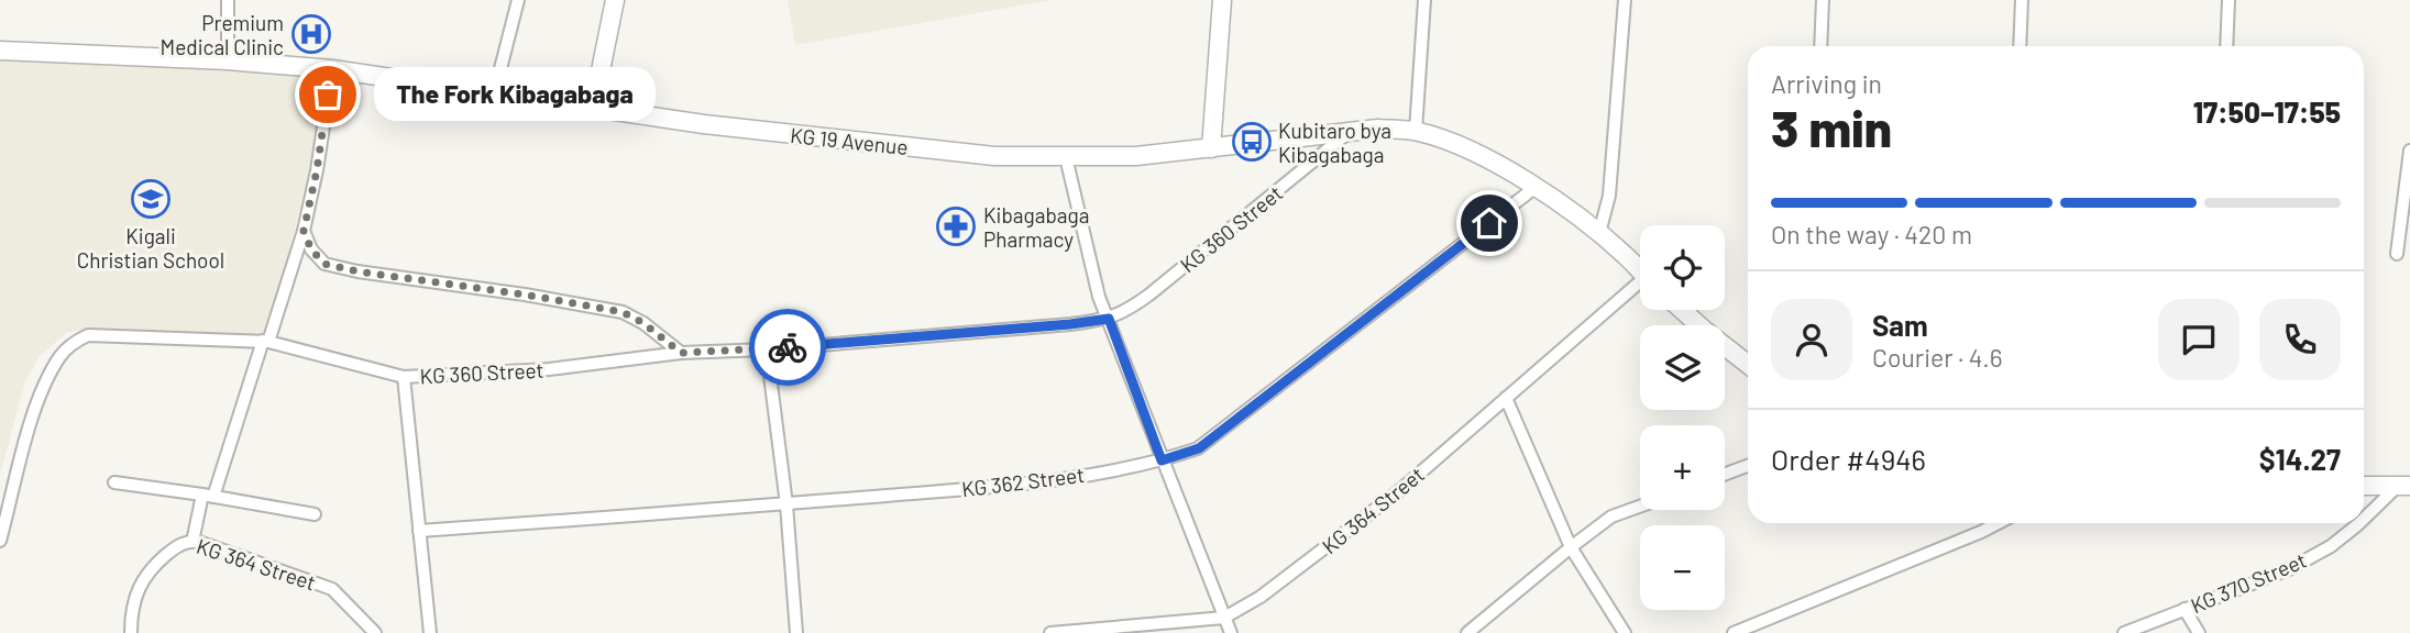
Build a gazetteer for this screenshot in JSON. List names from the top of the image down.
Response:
{
  "streets": {
    "main road": ["KG 19 Avenue"],
    "street": [
      "KG 360 Street",
      "KG 362 Street",
      "KG 364 Street",
      "KG 370 Street"
    ]
  },
  "crossings": [
    ["KG 19 Avenue", "KG 360 Street"],
    ["KG 19 Avenue", "KG 362 Street"]
  ],
  "places": {
    "hospital": ["Premium Medical Clinic"],
    "other": ["The Fork Kibagabaga"],
    "bus stop": ["Kubitaro bya Kibagabaga"],
    "school or university": ["Kigali Christian School"],
    "pharmacy": ["Kibagabaga Pharmacy"]
  },
  "page": {
    "heading": ["3 min", "Arriving in", "17:50–17:55"],
    "panel": [
      "Sam",
      "Courier · 4.6",
      "Order #4946",
      "$14.27"
    ],
    "bubble": "The Fork Kibagabaga",
    "bar": "On the way · 420 m",
    "map_buttons": ["+", "−"]
  }
}
